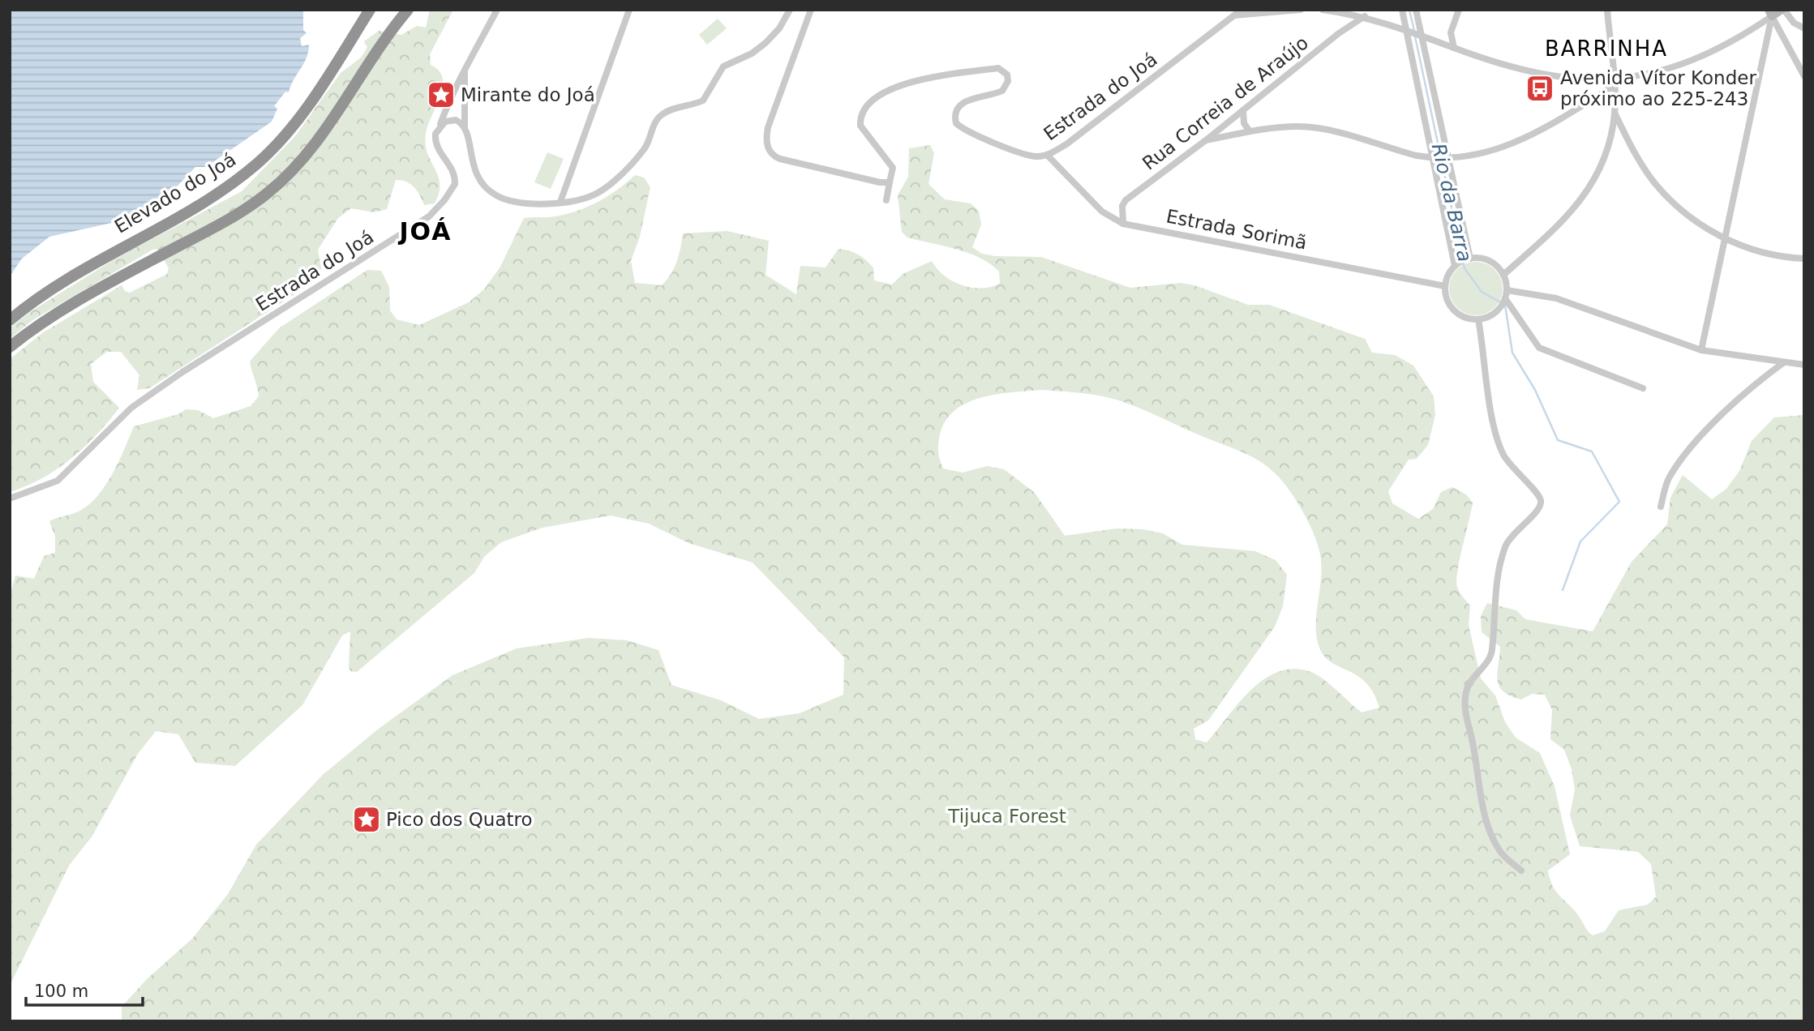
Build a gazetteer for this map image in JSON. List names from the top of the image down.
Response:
{
  "streets": {
    "highway": ["Elevado do Joá"],
    "street": ["Estrada do Joá", "Rua Correia de Araújo", "Estrada Sorimã"]
  },
  "crossings": [
    ["Estrada do Joá", "Estrada Sorimã"],
    ["Rua Correia de Araújo", "Estrada Sorimã"]
  ],
  "districts": ["BARRINHA", "JOÁ"],
  "water": ["Rio da Barra"],
  "parks": ["Tijuca Forest"],
  "places": {
    "bus stop": ["Avenida Vítor Konder próximo ao 225-243"],
    "place": ["Mirante do Joá", "Pico dos Quatro"]
  },
  "scale_bar": "100 m"
}
